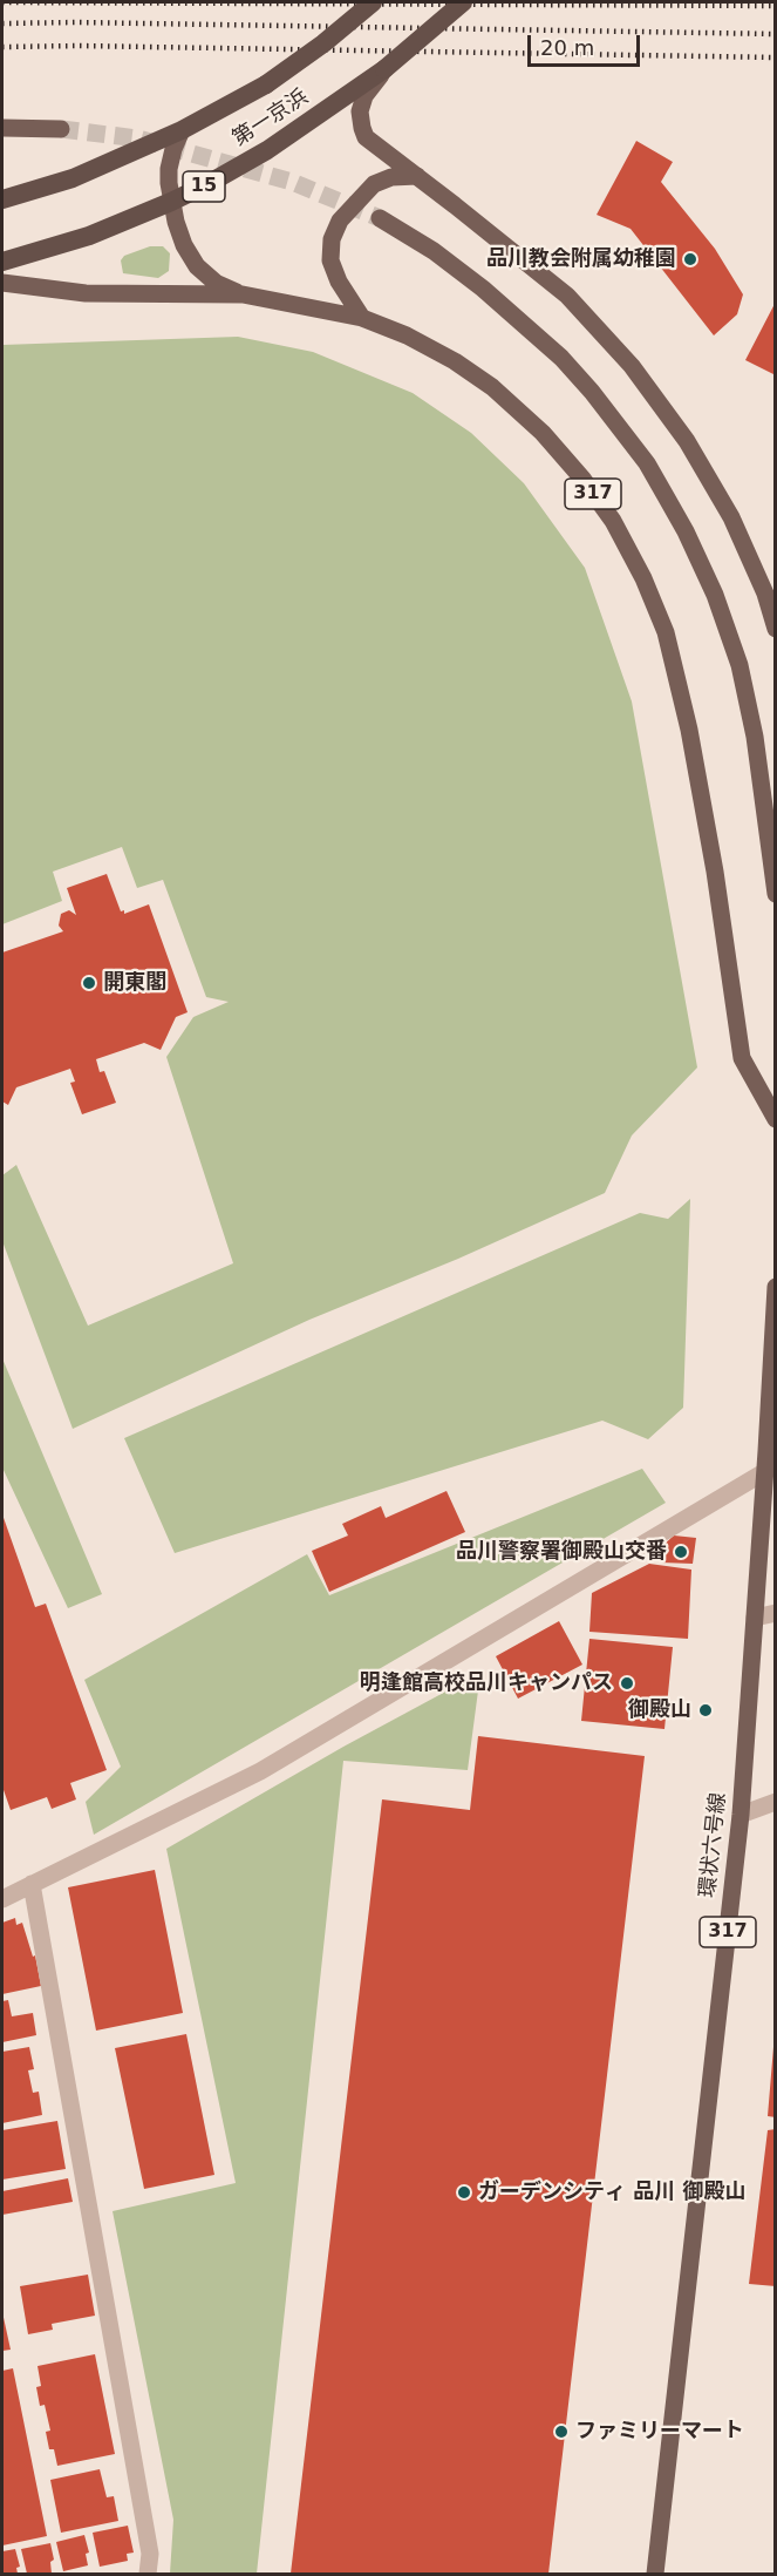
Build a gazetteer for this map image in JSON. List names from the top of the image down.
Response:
{
  "streets": {
    "highway": ["第一京浜", "15"],
    "main road": ["317", "環状六号線"]
  },
  "crossings": [
    ["第一京浜", "317"]
  ],
  "places": [
    "品川教会附属幼稚園",
    "開東閣",
    "品川警察署御殿山交番",
    "明逢館高校品川キャンパス",
    "御殿山",
    "ガーデンシティ 品川 御殿山",
    "ファミリーマート"
  ],
  "scale_bar": "20 m"
}
